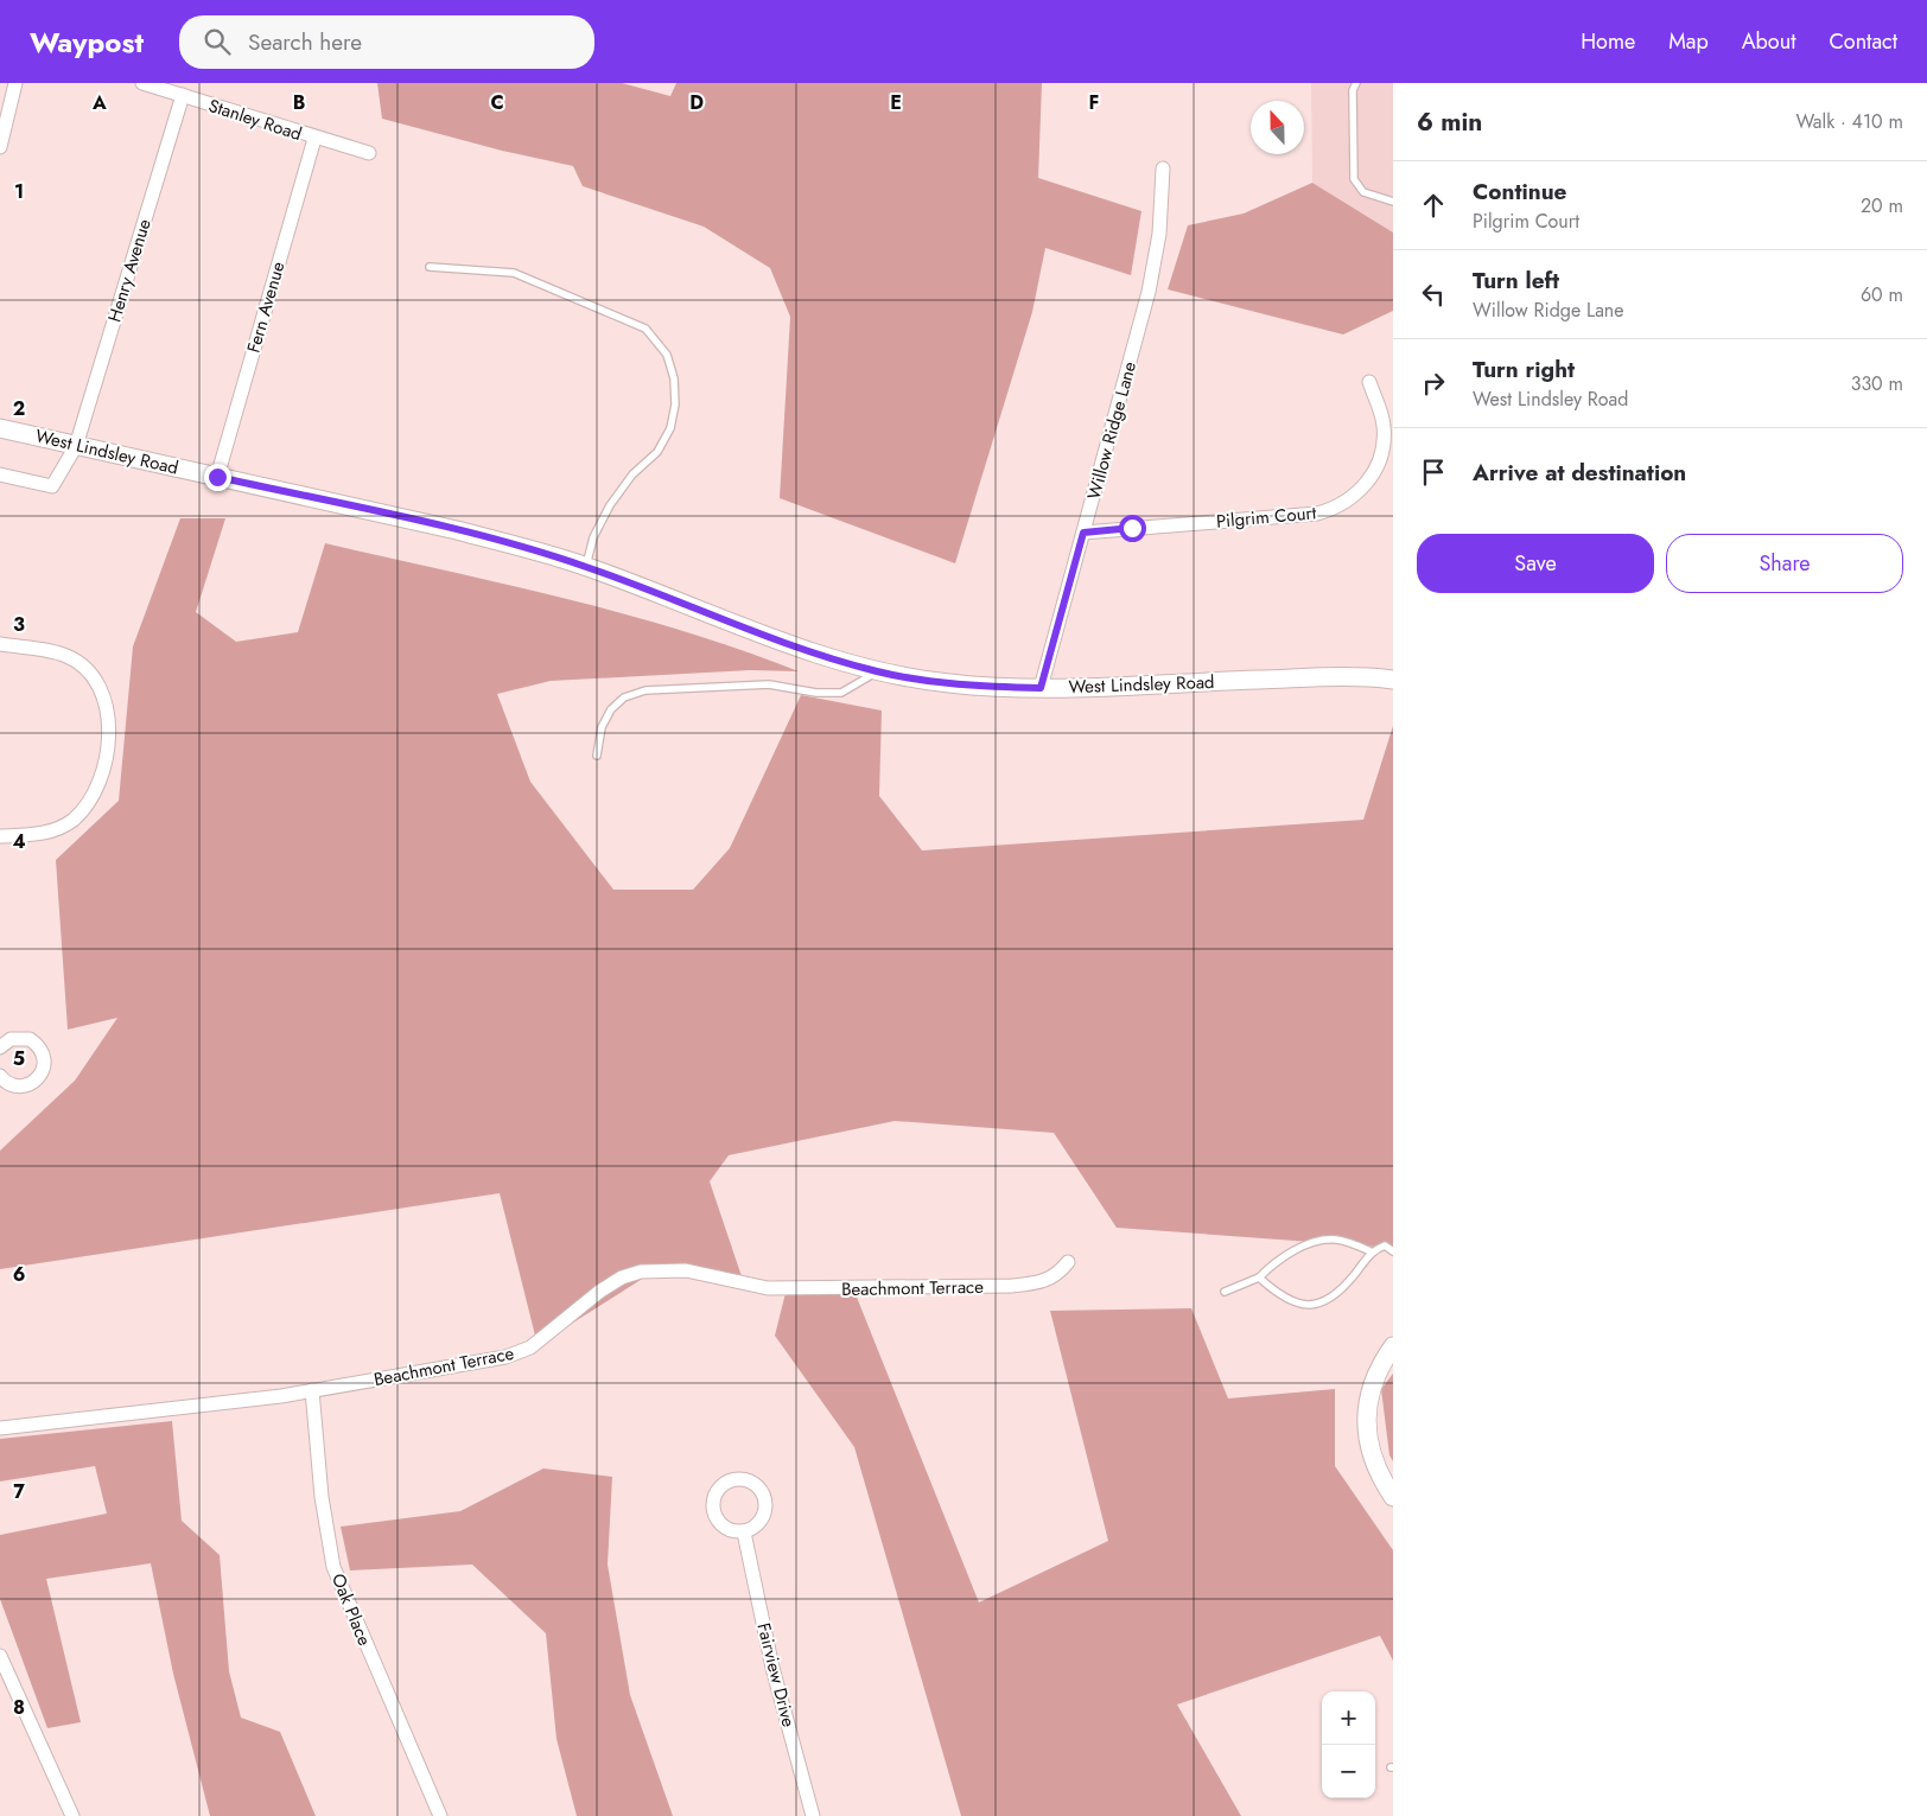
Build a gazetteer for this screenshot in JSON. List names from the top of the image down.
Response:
{
  "streets": {
    "street": [
      "Stanley Road",
      "Henry Avenue",
      "Fern Avenue",
      "Willow Ridge Lane",
      "West Lindsley Road",
      "Pilgrim Court",
      "Beachmont Terrace",
      "Oak Place",
      "Fairview Drive"
    ]
  },
  "crossings": [
    ["Stanley Road", "Henry Avenue"],
    ["Stanley Road", "Fern Avenue"],
    ["Henry Avenue", "West Lindsley Road"],
    ["Fern Avenue", "West Lindsley Road"],
    ["Willow Ridge Lane", "West Lindsley Road"],
    ["Willow Ridge Lane", "Pilgrim Court"],
    ["Beachmont Terrace", "Oak Place"]
  ],
  "north": "top",
  "page": {
    "header": "Waypost",
    "search": "Search here",
    "nav": [
      "Home",
      "Map",
      "About",
      "Contact"
    ],
    "heading": ["6 min", "Walk · 410 m"],
    "list": [
      ["Continue", "Pilgrim Court", "20 m"],
      ["Turn left", "Willow Ridge Lane", "60 m"],
      ["Turn right", "West Lindsley Road", "330 m"],
      "Arrive at destination"
    ],
    "buttons": ["Save", "Share"],
    "map_buttons": ["+", "−"]
  },
  "grid": {
    "columns": [
      "A",
      "B",
      "C",
      "D",
      "E",
      "F"
    ],
    "rows": [
      "1",
      "2",
      "3",
      "4",
      "5",
      "6",
      "7",
      "8"
    ]
  }
}
